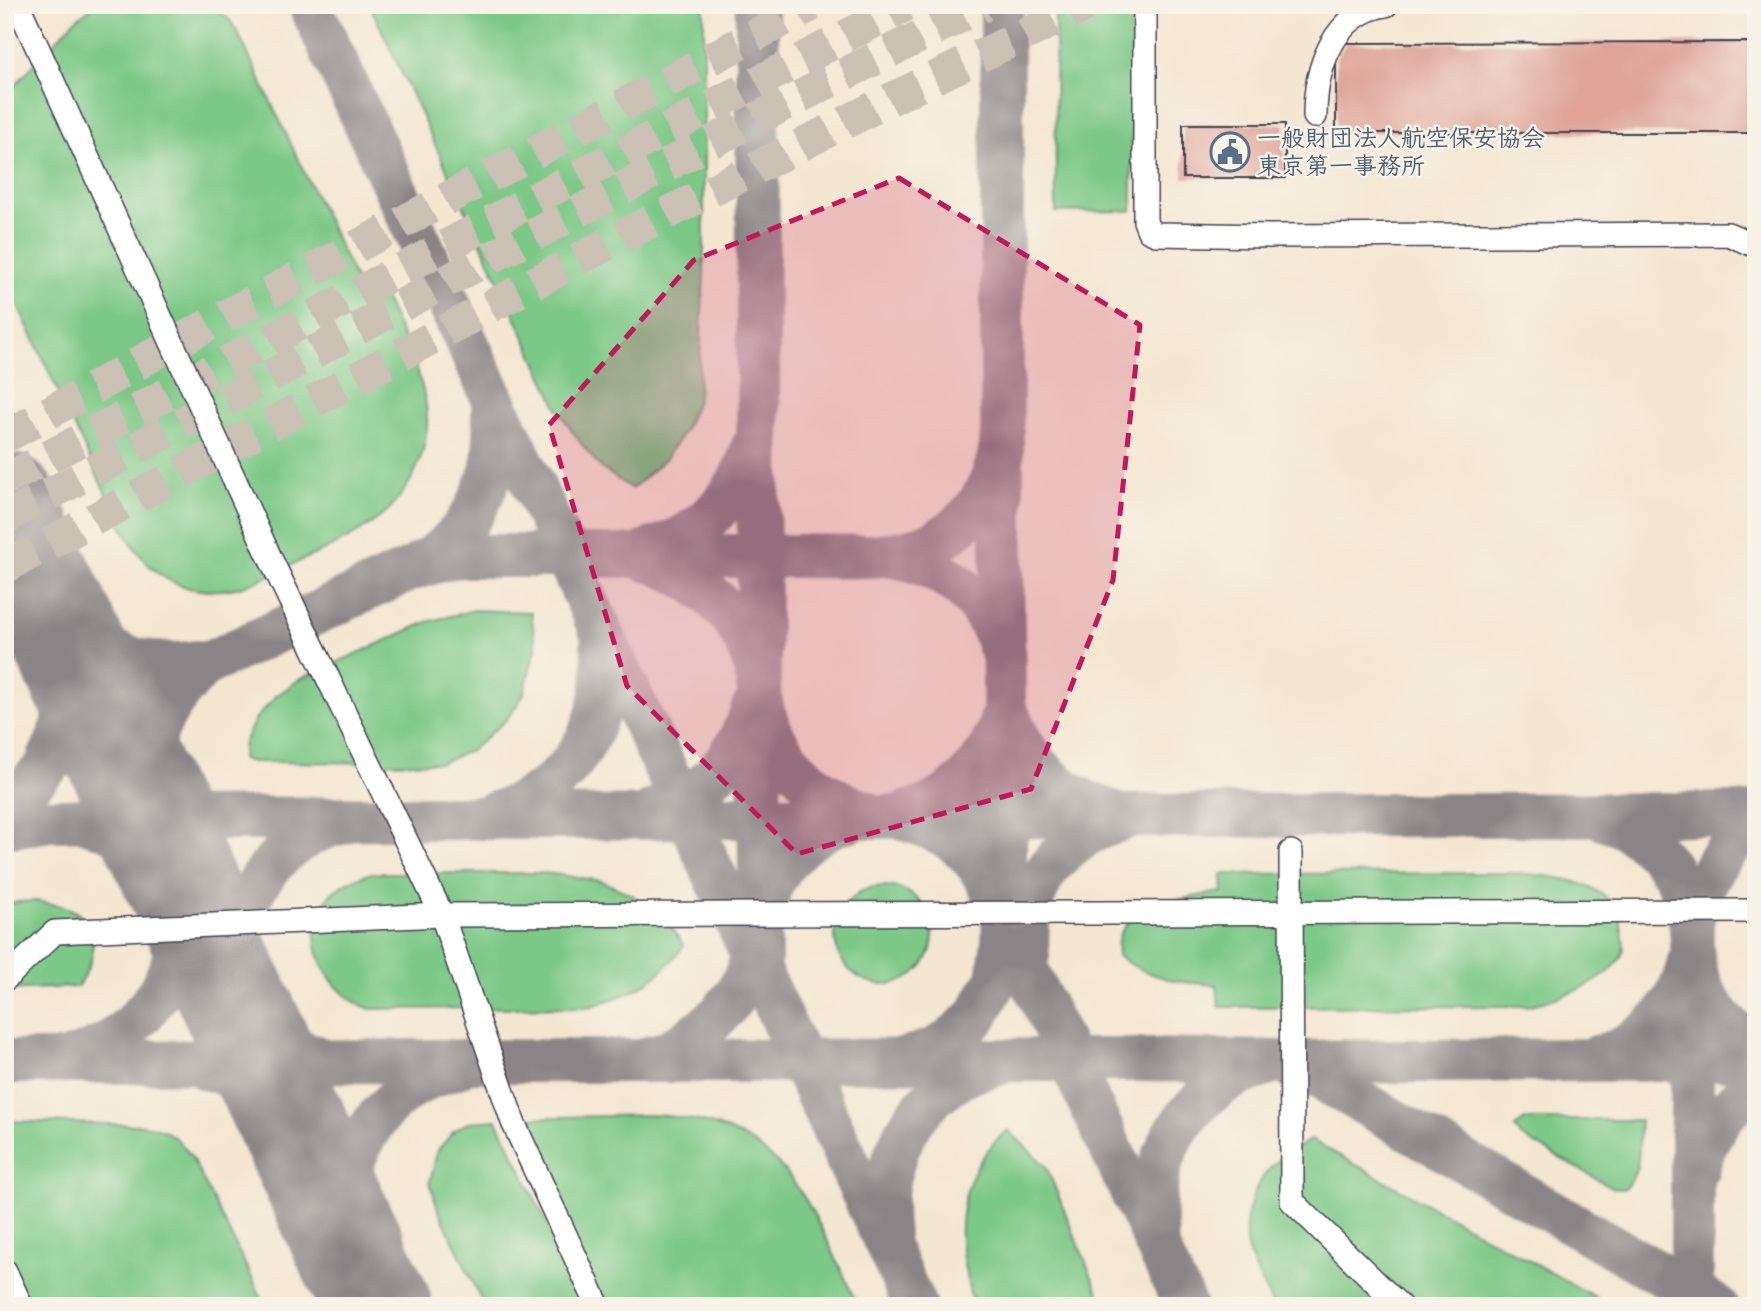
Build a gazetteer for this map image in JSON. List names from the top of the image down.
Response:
{
  "places": {
    "public building": ["一般財団法人航空保安協会 東京第一事務所"]
  }
}
